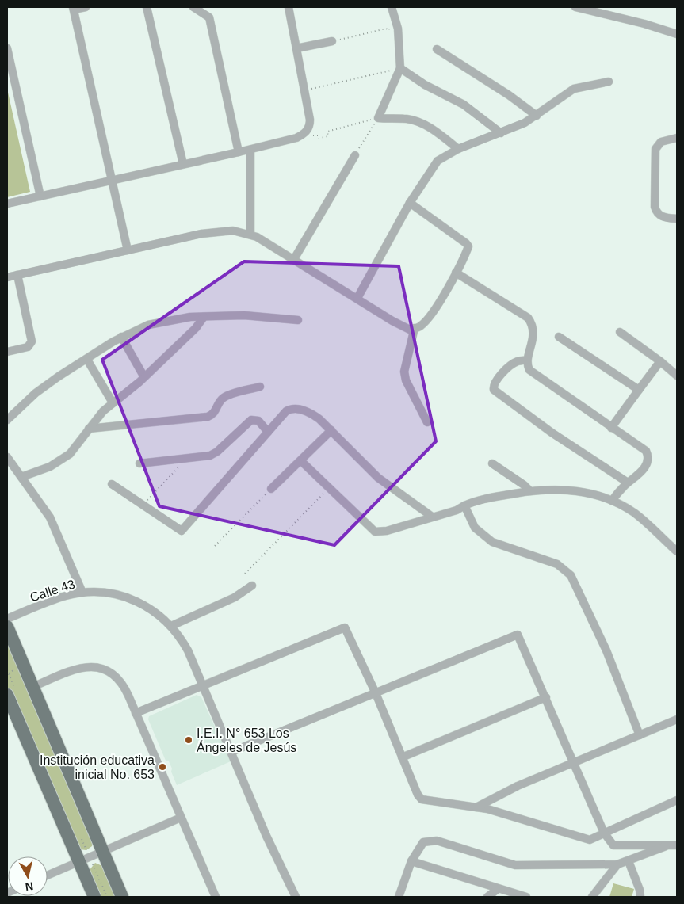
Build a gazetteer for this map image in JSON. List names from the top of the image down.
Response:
{
  "streets": {
    "street": ["Calle 43"]
  },
  "places": ["I.E.I. N° 653 Los Ángeles de Jesús", "Institución educativa inicial No. 653"],
  "north": "bottom"
}
